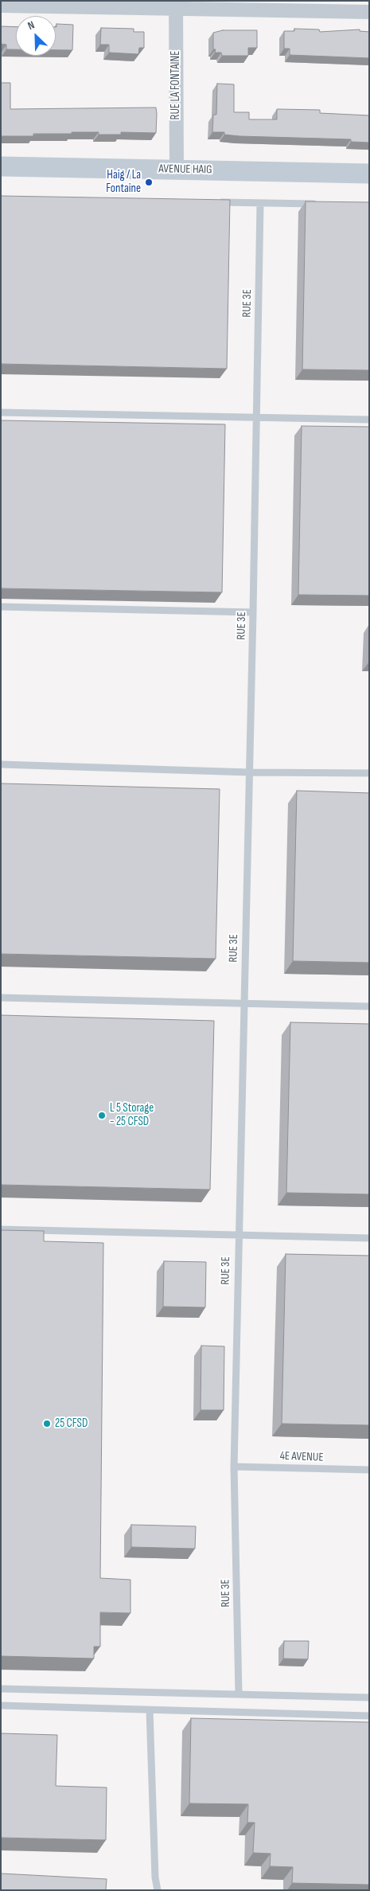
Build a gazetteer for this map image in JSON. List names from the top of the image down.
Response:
{
  "streets": {
    "street": ["RUE LA FONTAINE", "AVENUE HAIG"],
    "lane": ["RUE 3E", "4E AVENUE"]
  },
  "crossings": [
    ["RUE LA FONTAINE", "AVENUE HAIG"],
    ["RUE 3E", "4E AVENUE"]
  ],
  "places": ["Haig / La Fontaine", "L 5 Storage - 25 CFSD", "25 CFSD"],
  "north": "top left"
}
